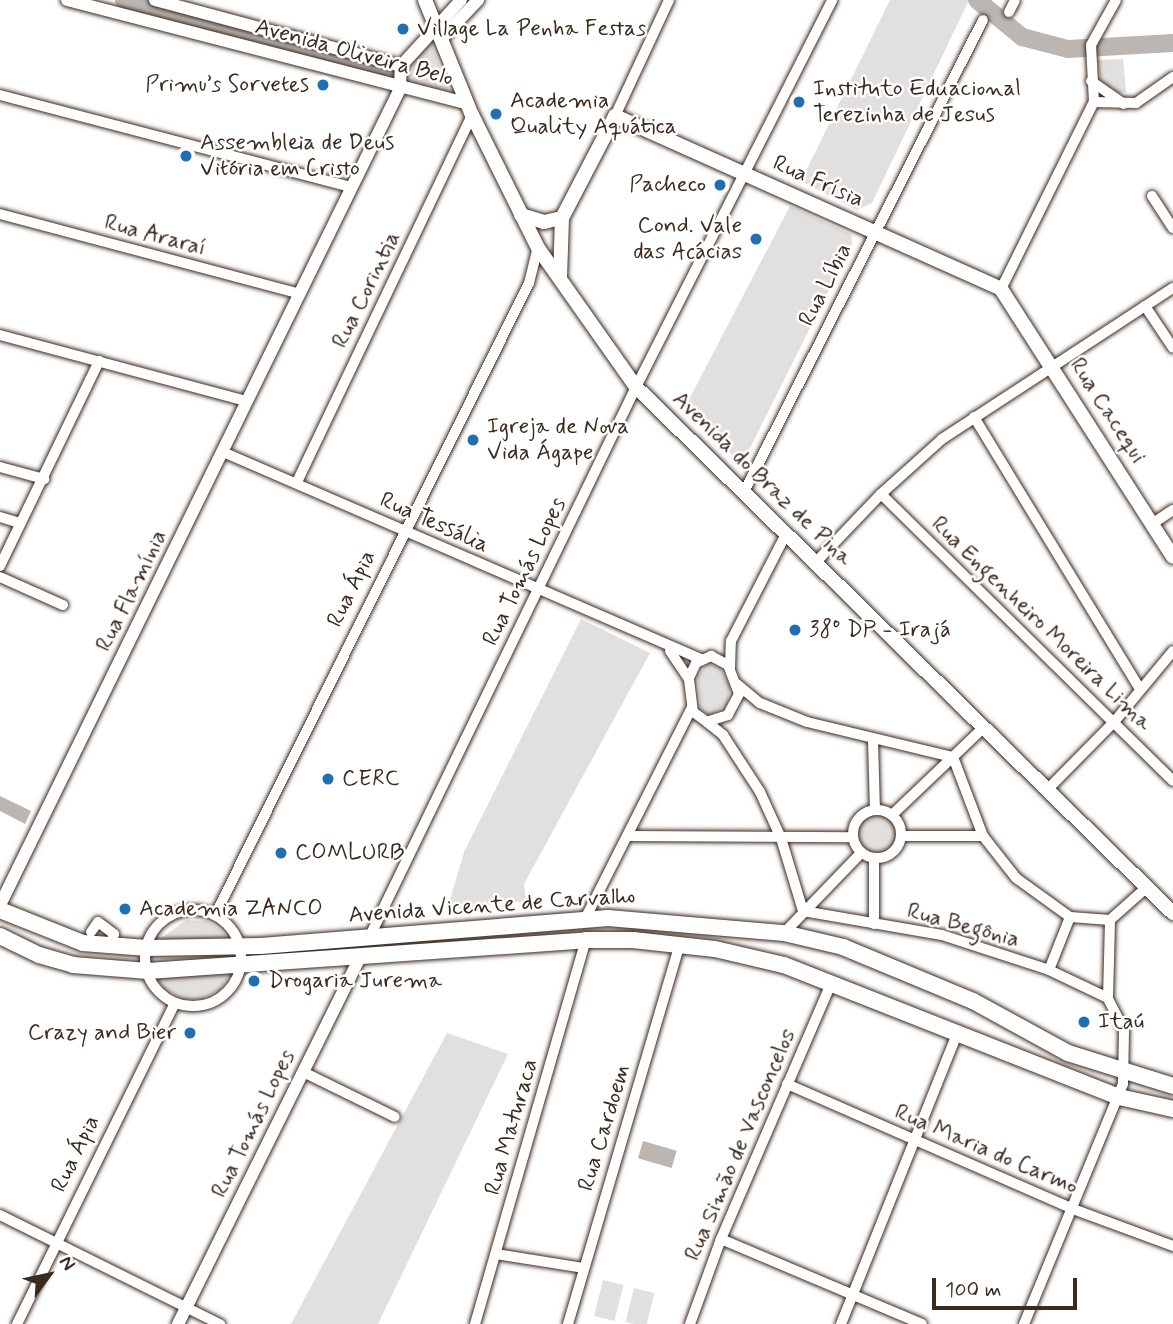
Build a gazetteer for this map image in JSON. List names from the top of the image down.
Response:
{
  "streets": {
    "main road": [
      "Rua Frísia",
      "Rua Cacequi",
      "Avenida do Braz de Pina",
      "Avenida Vicente de Carvalho"
    ],
    "street": [
      "Avenida Oliveira Belo",
      "Rua Araraí",
      "Rua Líbia",
      "Rua Corintia",
      "Rua Tessália",
      "Rua Tomás Lopes",
      "Rua Ápia",
      "Rua Flamínia",
      "Rua Engenheiro Moreira Lima",
      "Rua Begônia",
      "Rua Maturaca",
      "Rua Cardoem",
      "Rua Simão de Vasconcelos",
      "Rua Maria do Carmo"
    ]
  },
  "crossings": [
    ["Avenida Oliveira Belo", "Rua Corintia"],
    ["Avenida Oliveira Belo", "Avenida do Braz de Pina"],
    ["Avenida Oliveira Belo", "Rua Flamínia"],
    ["Rua Frísia", "Rua Líbia"],
    ["Rua Frísia", "Rua Cacequi"],
    ["Rua Frísia", "Rua Tomás Lopes"],
    ["Rua Araraí", "Rua Flamínia"],
    ["Rua Líbia", "Avenida do Braz de Pina"],
    ["Rua Corintia", "Avenida do Braz de Pina"],
    ["Rua Corintia", "Rua Tessália"],
    ["Avenida do Braz de Pina", "Rua Tomás Lopes"],
    ["Avenida do Braz de Pina", "Rua Ápia"],
    ["Rua Tessália", "Rua Tomás Lopes"],
    ["Rua Tessália", "Rua Ápia"],
    ["Rua Tessália", "Rua Flamínia"],
    ["Rua Tomás Lopes", "Avenida Vicente de Carvalho"],
    ["Rua Flamínia", "Avenida Vicente de Carvalho"],
    ["Avenida Vicente de Carvalho", "Rua Maturaca"],
    ["Avenida Vicente de Carvalho", "Rua Cardoem"],
    ["Avenida Vicente de Carvalho", "Rua Simão de Vasconcelos"],
    ["Rua Simão de Vasconcelos", "Rua Maria do Carmo"]
  ],
  "places": [
    "Village La Penha Festas",
    "Primu’s Sorvetes",
    "Instituto Eduacional Terezinha de Jesus",
    "Academia Quality Aquática",
    "Assembleia de Deus Vitória em Cristo",
    "Pacheco",
    "Cond. Vale das Acácias",
    "Igreja de Nova Vida Ágape",
    "38º DP - Irajá",
    "CERC",
    "COMLURB",
    "Academia ZANCO",
    "Drogaria Jurema",
    "Itaú",
    "Crazy and Bier"
  ],
  "scale_bar": "100 m",
  "north": "top right"
}
